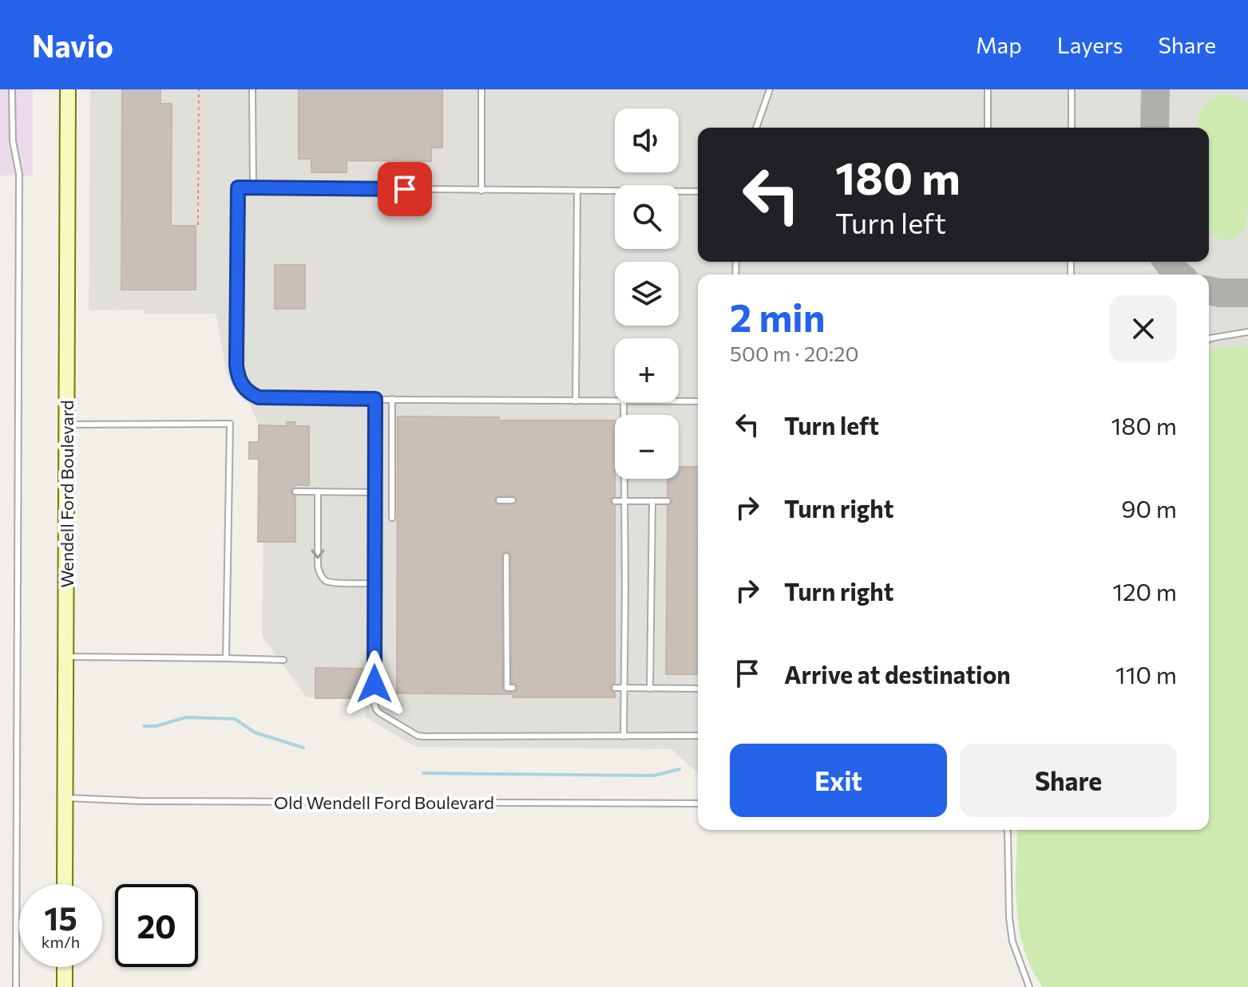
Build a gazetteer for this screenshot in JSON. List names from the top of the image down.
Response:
{
  "streets": {
    "street": ["Wendell Ford Boulevard"],
    "lane": ["Old Wendell Ford Boulevard"]
  },
  "crossings": [
    ["Wendell Ford Boulevard", "Old Wendell Ford Boulevard"]
  ],
  "page": {
    "header": "Navio",
    "nav": ["Map", "Layers", "Share"],
    "map_buttons": ["+", "−"],
    "turn": ["180 m", "Turn left"],
    "heading": ["2 min", "500 m · 20:20"],
    "list": [
      {
        "name": "Turn left",
        "value": "180 m"
      },
      {
        "name": "Turn right",
        "value": "90 m"
      },
      {
        "name": "Turn right",
        "value": "120 m"
      },
      {
        "name": "Arrive at destination",
        "value": "110 m"
      }
    ],
    "buttons": ["Exit", "Share"],
    "speed": "15 km/h",
    "limit": "20"
  }
}
